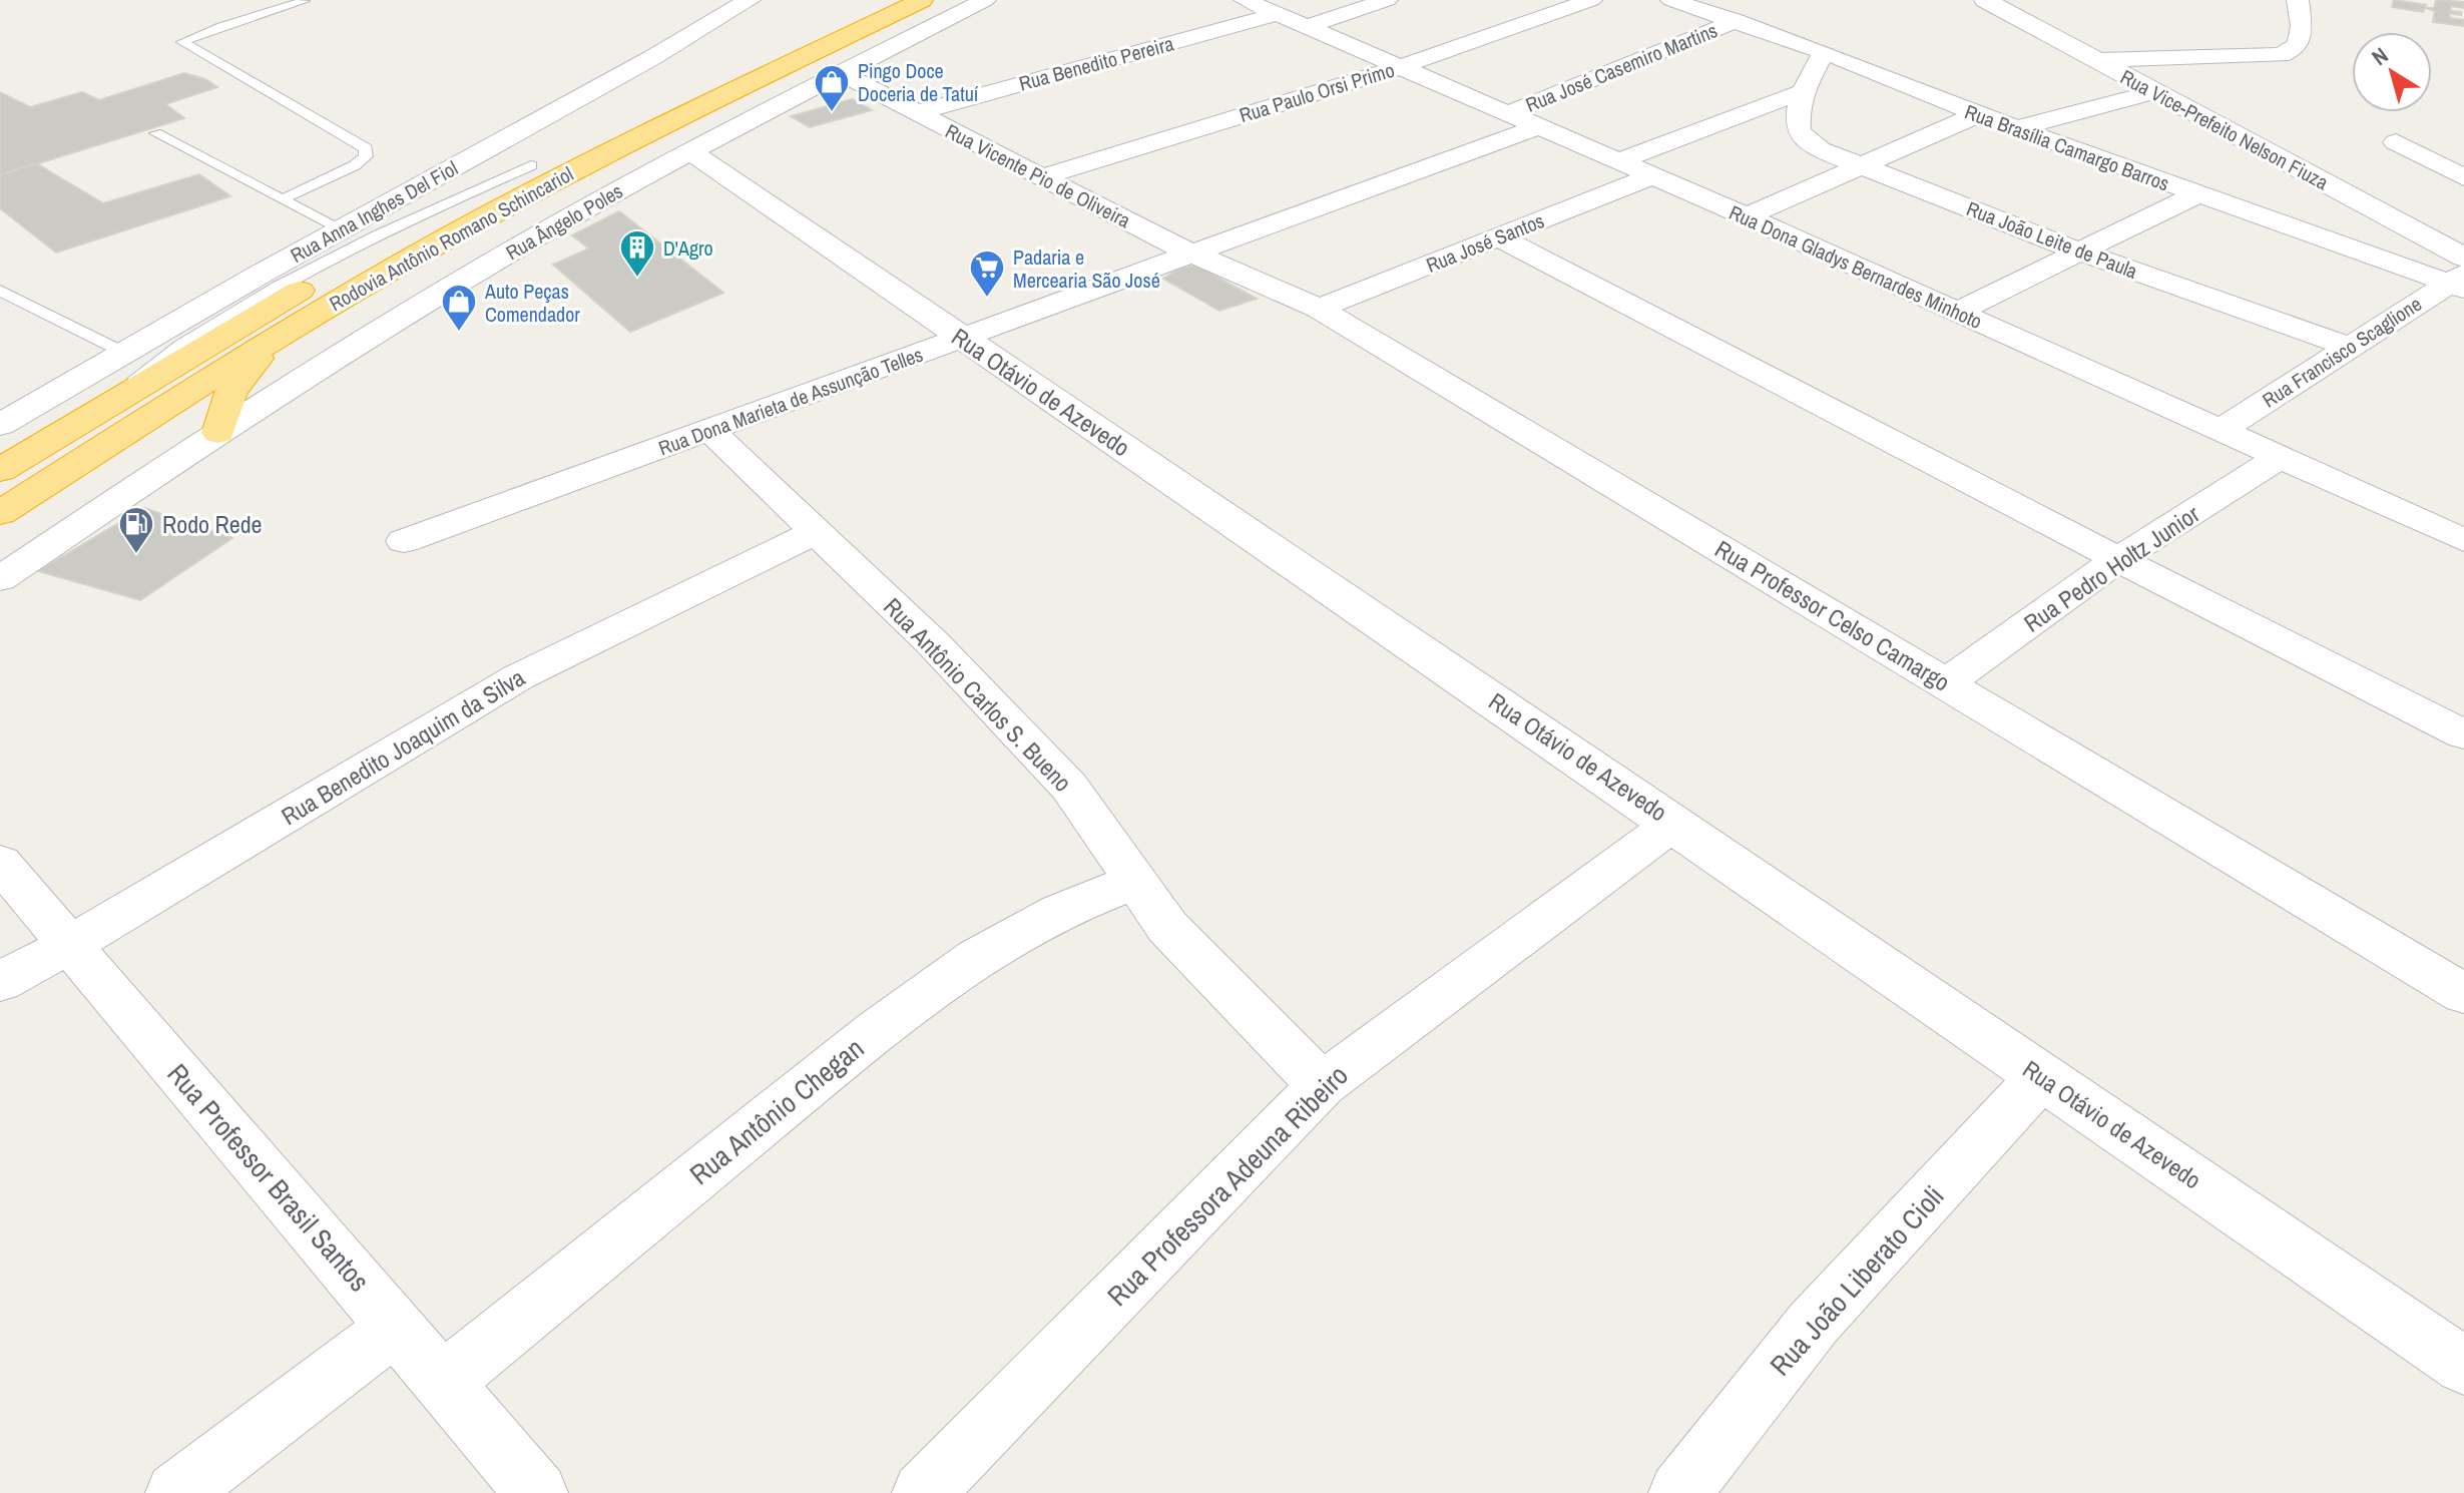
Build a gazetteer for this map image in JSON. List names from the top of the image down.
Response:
{
  "streets": {
    "highway": ["Rodovia Antônio Romano Schincariol"],
    "street": [
      "Rua Benedito Pereira",
      "Rua José Casemiro Martins",
      "Rua Paulo Orsi Primo",
      "Rua Vice-Prefeito Nelson Fiuza",
      "Rua Brasília Camargo Barros",
      "Rua Vicente Pio de Oliveira",
      "Rua Anna Inghes Del Fiol",
      "Rua Ângelo Poles",
      "Rua João Leite de Paula",
      "Rua José Santos",
      "Rua Dona Gladys Bernardes Minhoto",
      "Rua Francisco Scaglione",
      "Rua Otávio de Azevedo",
      "Rua Dona Marieta de Assunção Telles",
      "Rua Pedro Holtz Junior",
      "Rua Professor Celso Camargo",
      "Rua Antônio Carlos S. Bueno",
      "Rua Benedito Joaquim da Silva",
      "Rua Antônio Chegan",
      "Rua Professor Brasil Santos",
      "Rua Professora Adeuna Ribeiro",
      "Rua João Liberato Cioli"
    ]
  },
  "crossings": [
    ["Rua Benedito Pereira", "Rua Vicente Pio de Oliveira"],
    ["Rua Benedito Pereira", "Rua Dona Gladys Bernardes Minhoto"],
    ["Rua José Casemiro Martins", "Rua Brasília Camargo Barros"],
    ["Rua José Casemiro Martins", "Rua Dona Gladys Bernardes Minhoto"],
    ["Rua Paulo Orsi Primo", "Rua Vicente Pio de Oliveira"],
    ["Rua Paulo Orsi Primo", "Rua Dona Gladys Bernardes Minhoto"],
    ["Rua Vice-Prefeito Nelson Fiuza", "Rua Brasília Camargo Barros"],
    ["Rua Vice-Prefeito Nelson Fiuza", "Rua Francisco Scaglione"],
    ["Rua Brasília Camargo Barros", "Rua João Leite de Paula"],
    ["Rua Brasília Camargo Barros", "Rua Francisco Scaglione"],
    ["Rua Vicente Pio de Oliveira", "Rua Ângelo Poles"],
    ["Rua Vicente Pio de Oliveira", "Rua Dona Marieta de Assunção Telles"],
    ["Rua Vicente Pio de Oliveira", "Rua Professor Celso Camargo"],
    ["Rua Ângelo Poles", "Rua Otávio de Azevedo"],
    ["Rua João Leite de Paula", "Rua Francisco Scaglione"],
    ["Rua José Santos", "Rua Dona Gladys Bernardes Minhoto"],
    ["Rua José Santos", "Rua Professor Celso Camargo"],
    ["Rua Dona Gladys Bernardes Minhoto", "Rua Francisco Scaglione"],
    ["Rua Dona Gladys Bernardes Minhoto", "Rua Dona Marieta de Assunção Telles"],
    ["Rua Dona Gladys Bernardes Minhoto", "Rua Pedro Holtz Junior"],
    ["Rua Otávio de Azevedo", "Rua Dona Marieta de Assunção Telles"],
    ["Rua Otávio de Azevedo", "Rua Professora Adeuna Ribeiro"],
    ["Rua Otávio de Azevedo", "Rua João Liberato Cioli"],
    ["Rua Dona Marieta de Assunção Telles", "Rua Professor Celso Camargo"],
    ["Rua Dona Marieta de Assunção Telles", "Rua Antônio Carlos S. Bueno"],
    ["Rua Pedro Holtz Junior", "Rua Professor Celso Camargo"],
    ["Rua Antônio Carlos S. Bueno", "Rua Benedito Joaquim da Silva"],
    ["Rua Antônio Carlos S. Bueno", "Rua Antônio Chegan"],
    ["Rua Antônio Carlos S. Bueno", "Rua Professora Adeuna Ribeiro"],
    ["Rua Benedito Joaquim da Silva", "Rua Professor Brasil Santos"],
    ["Rua Antônio Chegan", "Rua Professor Brasil Santos"]
  ],
  "places": {
    "shop": ["Pingo Doce Doceria de Tatuí", "Auto Peças Comendador"],
    "building": ["D'Agro"],
    "supermarket": ["Padaria e Mercearia São José"],
    "fuel station": ["Rodo Rede"]
  },
  "north": "top left"
}
